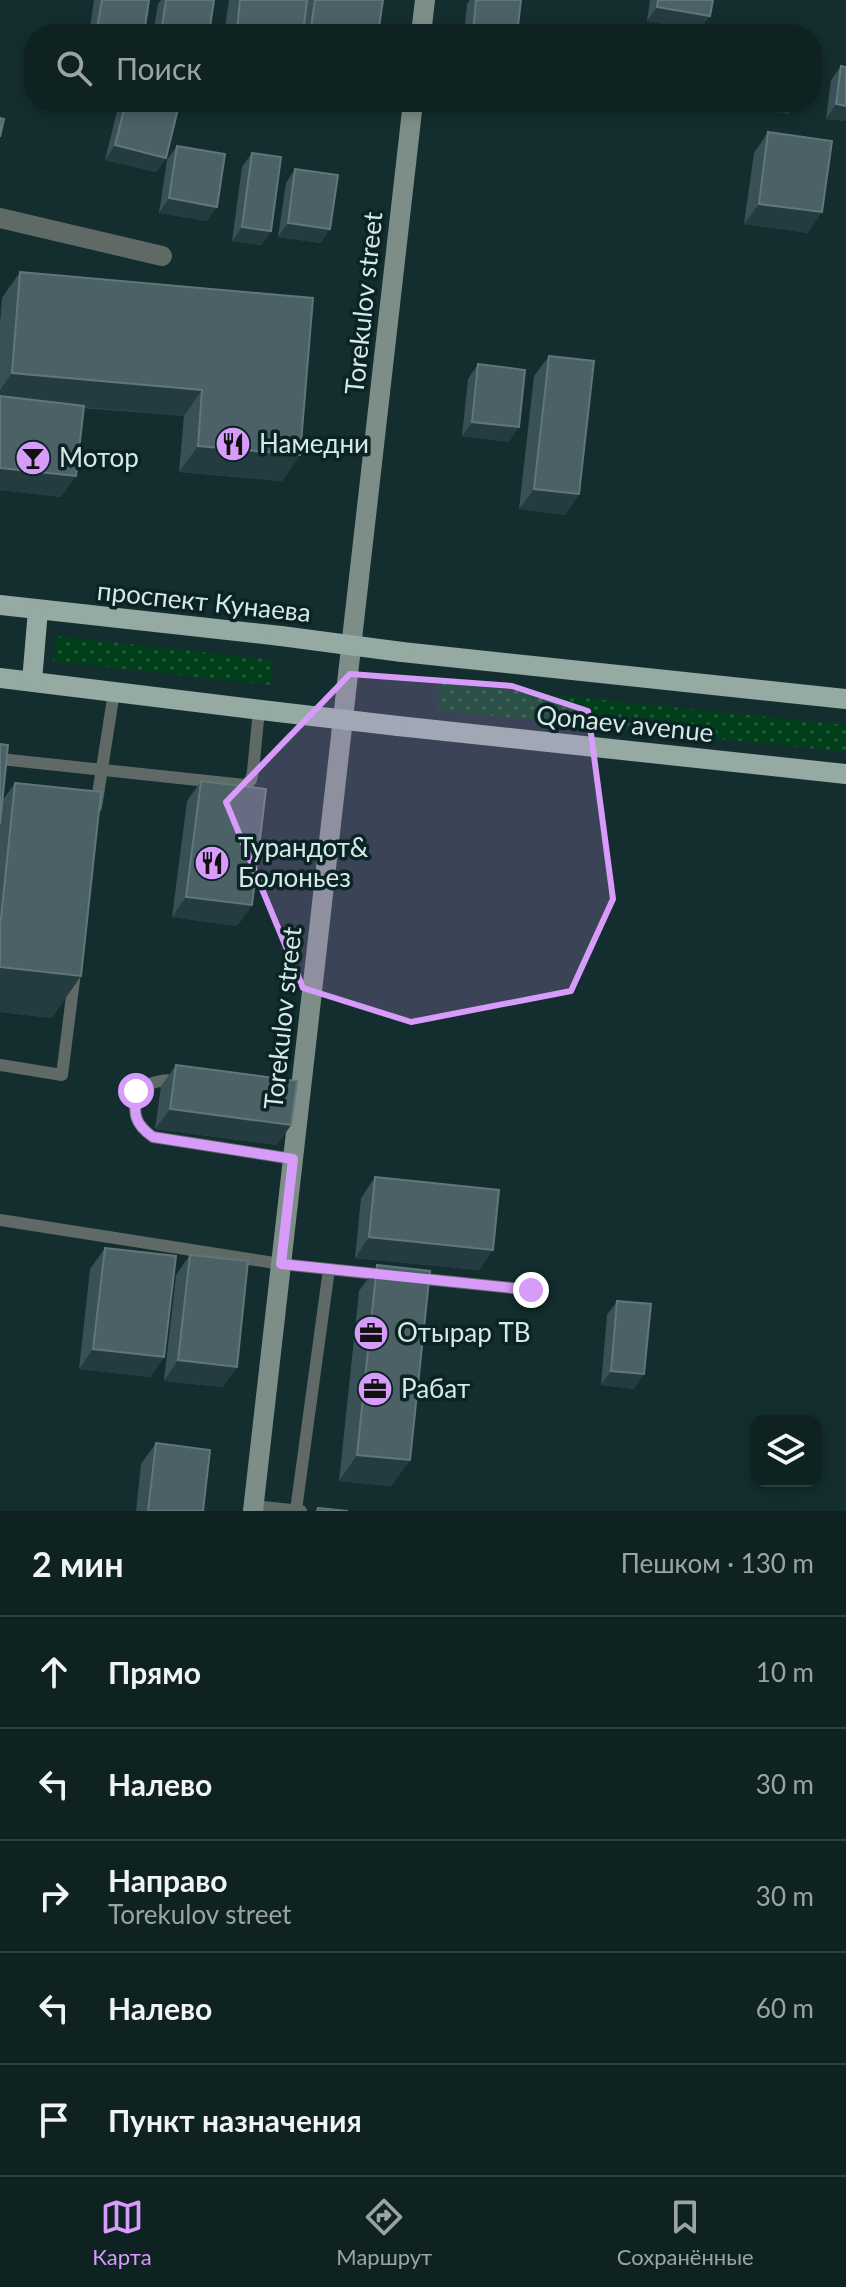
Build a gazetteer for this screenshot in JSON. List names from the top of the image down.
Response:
{
  "streets": {
    "main road": ["Torekulov street", "проспект Кунаева", "Qonaev avenue"]
  },
  "crossings": [
    ["проспект Кунаева", "Qonaev avenue"]
  ],
  "places": {
    "restaurant": ["Намедни", "Турандот& Болоньез"],
    "bar": ["Мотор"],
    "office": ["Отырар ТВ", "Рабат"]
  },
  "page": {
    "search": "Поиск",
    "heading": ["2 мин", "Пешком · 130 m"],
    "list": [
      ["Прямо", "10 m"],
      ["Налево", "30 m"],
      ["Направо", "Torekulov street", "30 m"],
      ["Налево", "60 m"],
      "Пункт назначения"
    ],
    "nav": ["Карта", "Маршрут", "Сохранённые"]
  }
}
